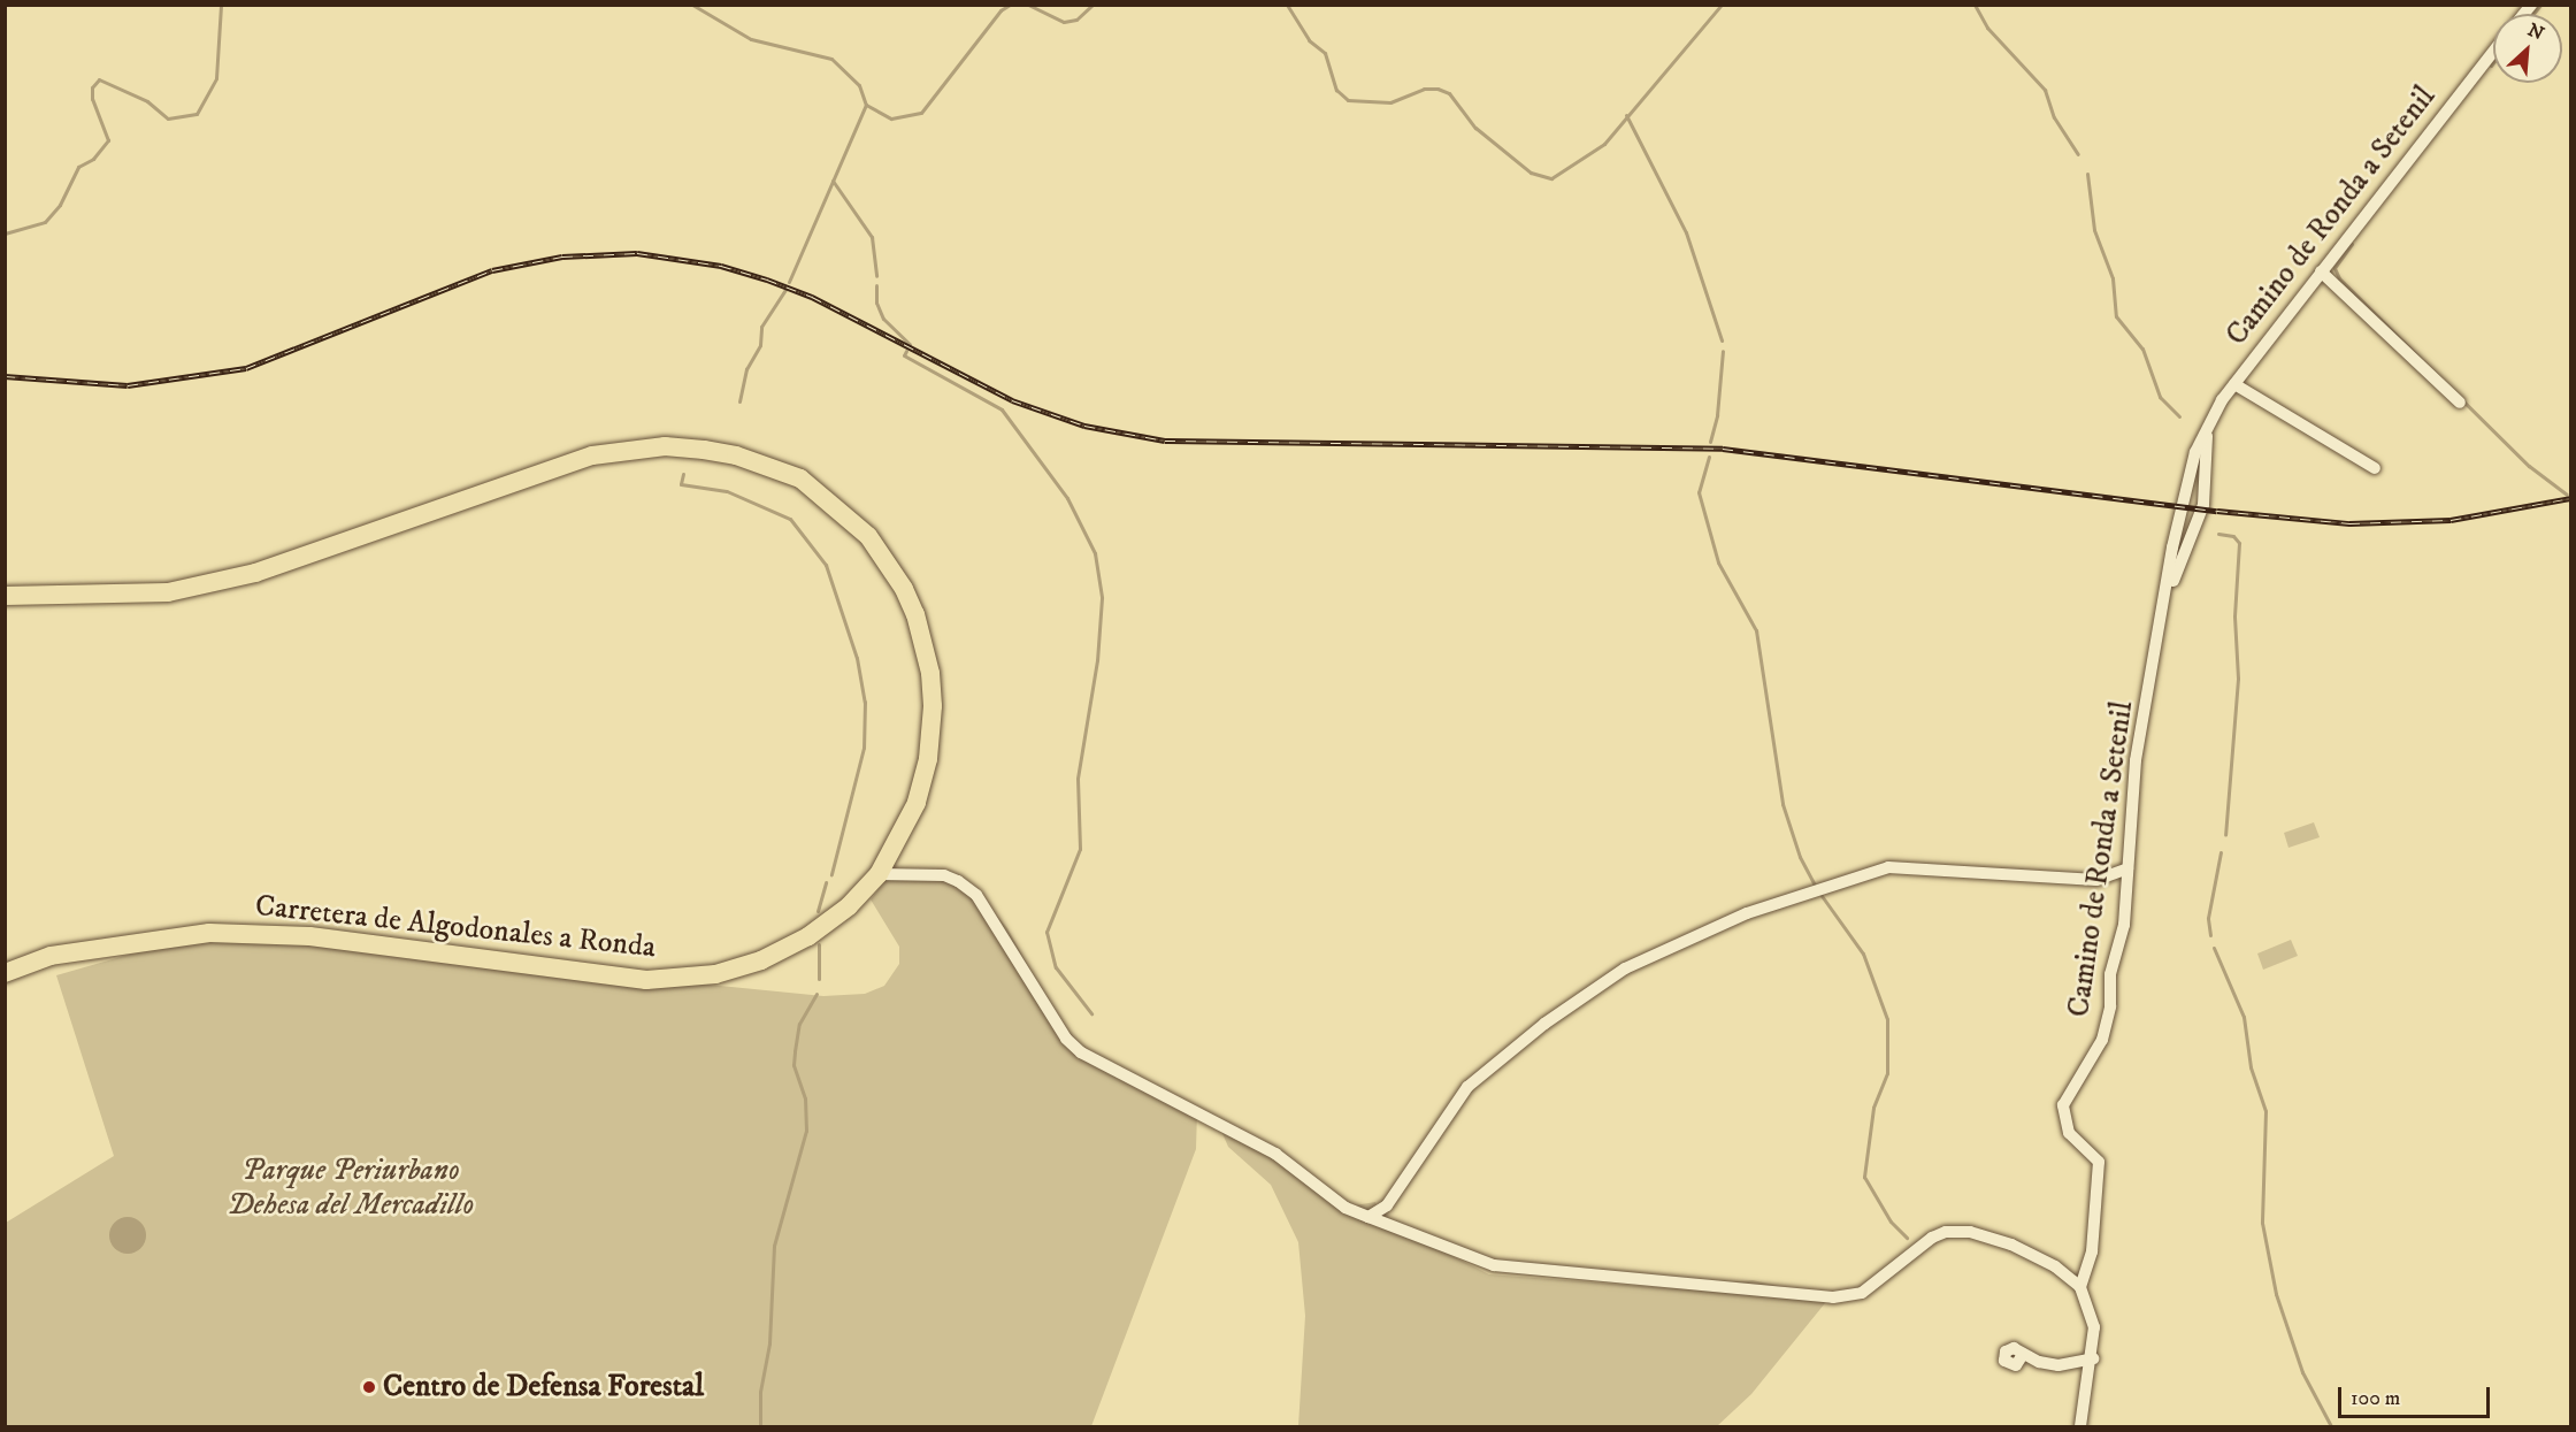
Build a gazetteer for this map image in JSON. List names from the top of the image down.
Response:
{
  "streets": {
    "main road": ["Carretera de Algodonales a Ronda"],
    "street": ["Camino de Ronda a Setenil"]
  },
  "parks": ["Parque Periurbano Dehesa del Mercadillo"],
  "places": ["Centro de Defensa Forestal"],
  "scale_bar": "100 m",
  "north": "top right"
}
